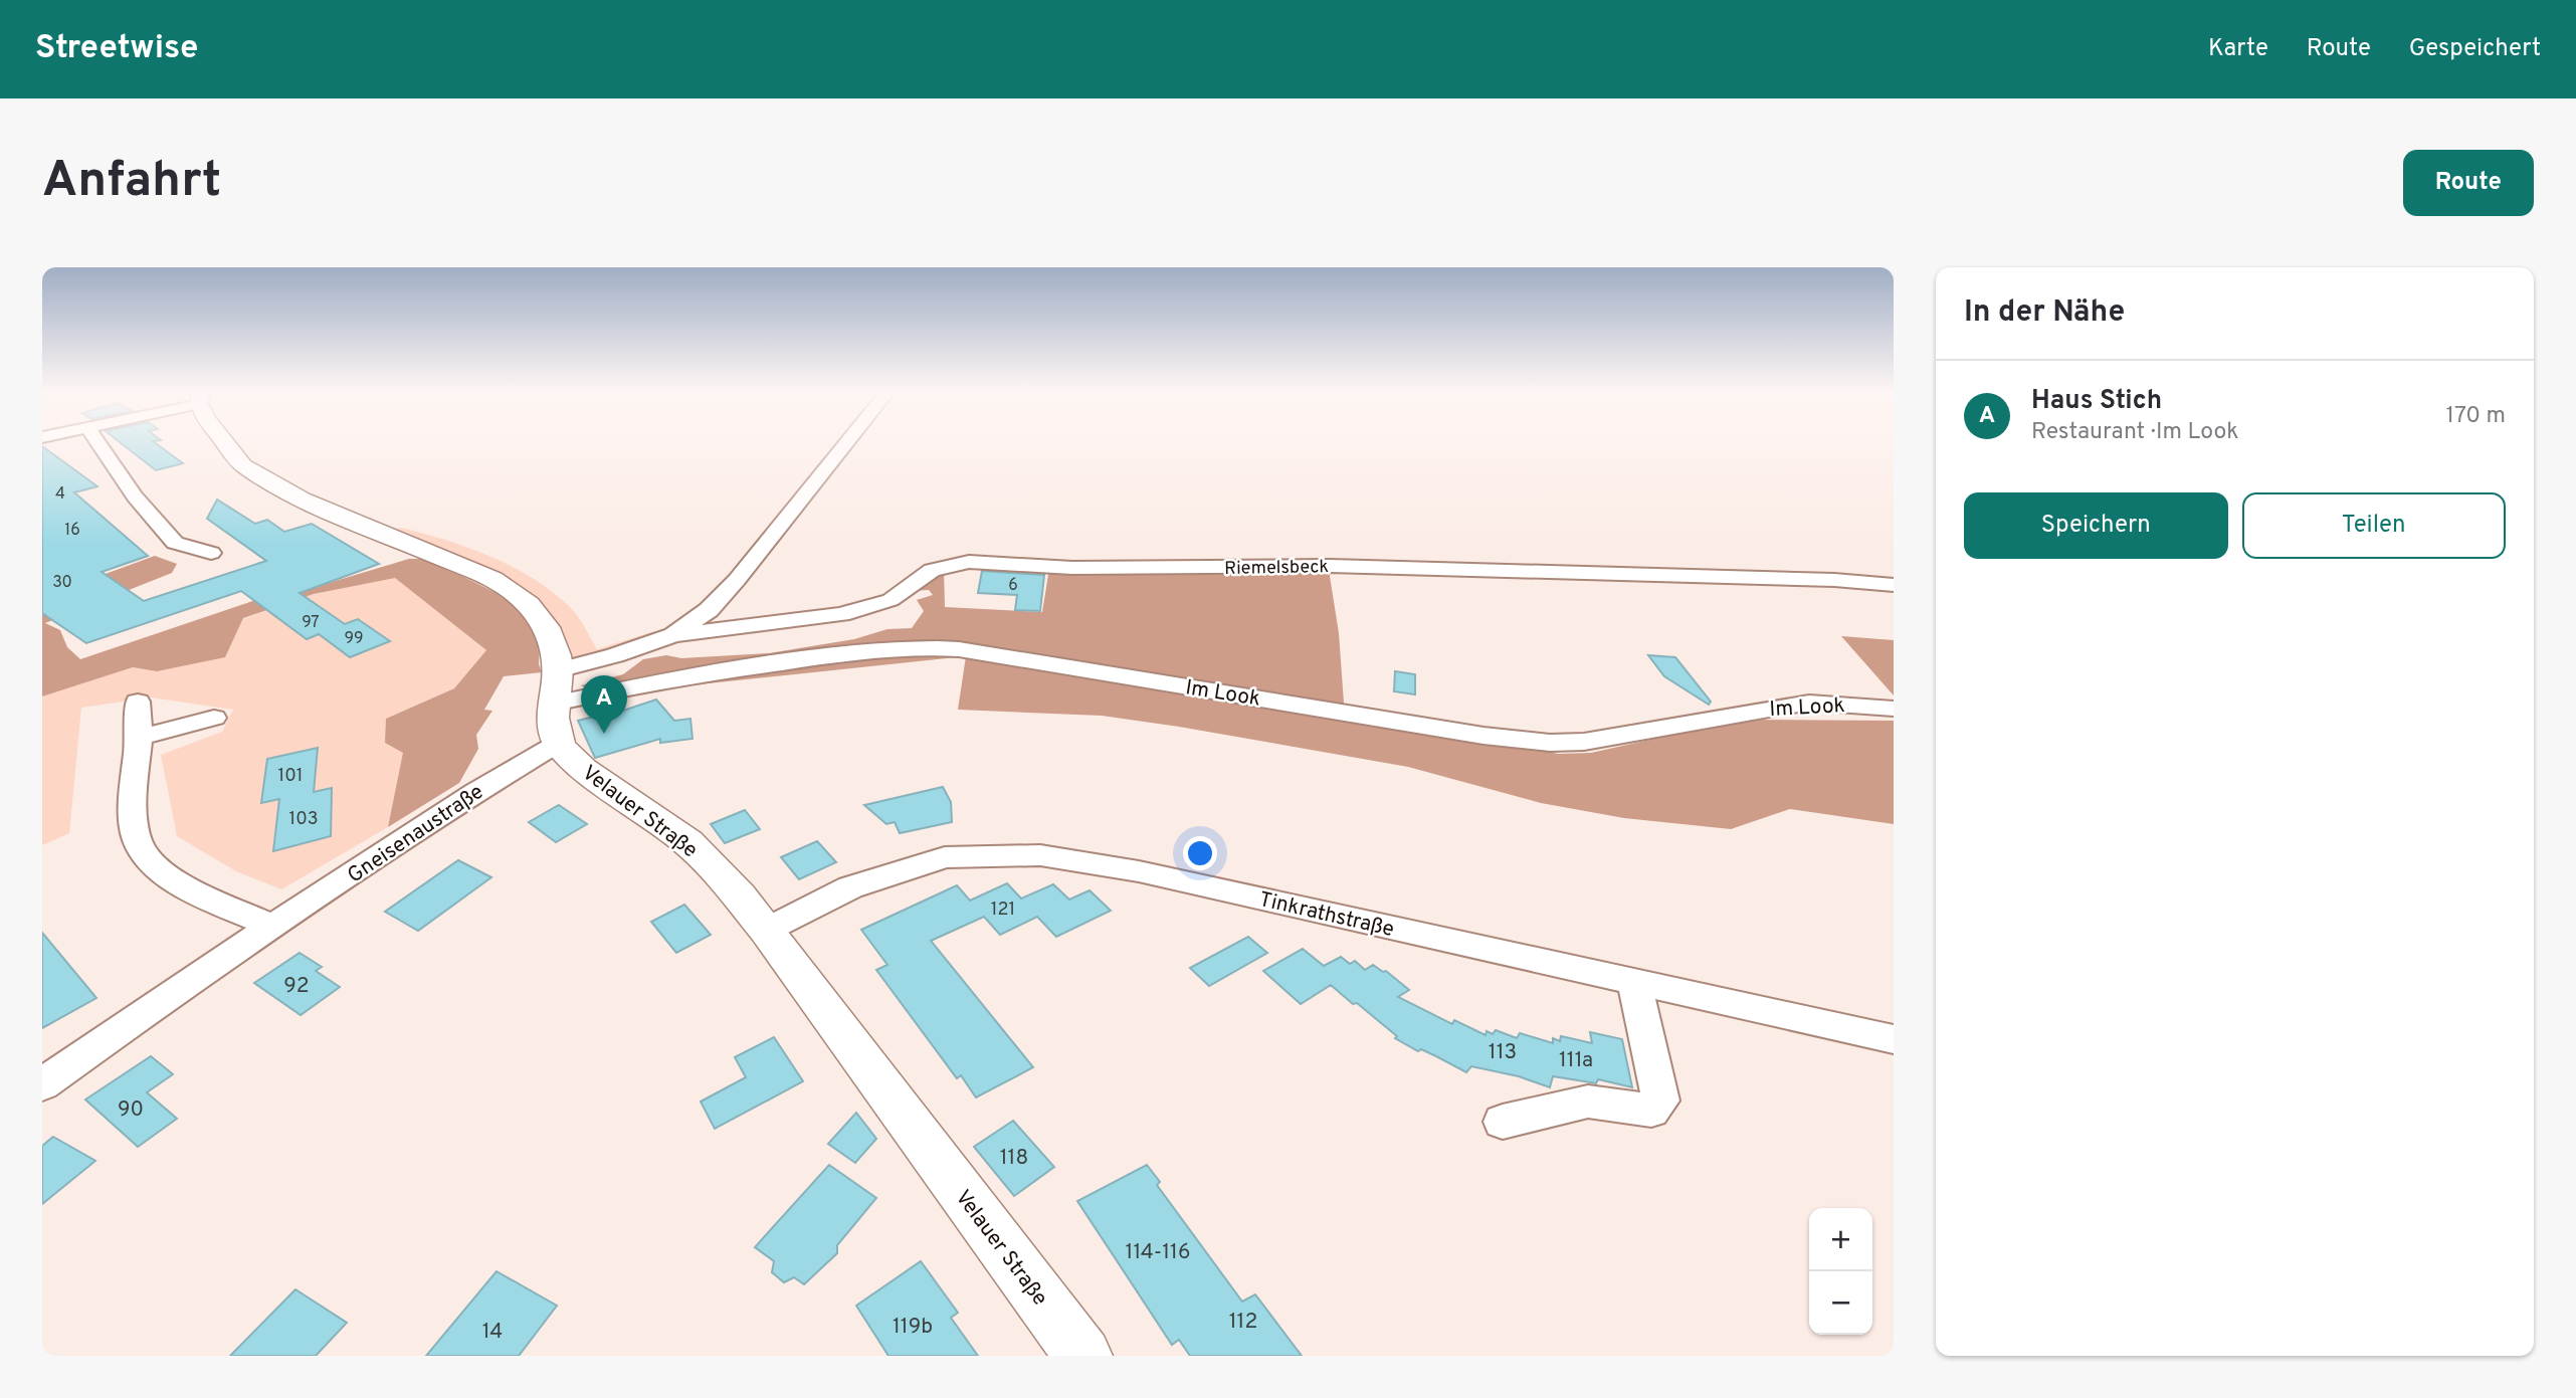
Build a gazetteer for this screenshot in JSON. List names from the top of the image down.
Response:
{
  "streets": {
    "main road": ["Velauer Straße"],
    "street": [
      "Riemelsbeck",
      "Im Look",
      "Gneisenaustraße",
      "Tinkrathstraße"
    ]
  },
  "crossings": [
    ["Im Look", "Velauer Straße"],
    ["Im Look", "Gneisenaustraße"],
    ["Velauer Straße", "Gneisenaustraße"],
    ["Velauer Straße", "Tinkrathstraße"]
  ],
  "house_numbers": [
    "4",
    "16",
    "30",
    "6",
    "97",
    "99",
    "101",
    "103",
    "121",
    "92",
    "113",
    "111a",
    "90",
    "118",
    "114-116",
    "112",
    "119b",
    "14"
  ],
  "page": {
    "header": "Streetwise",
    "nav": ["Karte", "Route", "Gespeichert"],
    "buttons": [
      "Route",
      ["Speichern", "Teilen"]
    ],
    "title": "Anfahrt",
    "heading": "In der Nähe",
    "list": [
      {
        "mark": "A",
        "name": "Haus Stich",
        "note": "Restaurant · Im Look",
        "value": "170 m"
      }
    ],
    "pins": "A",
    "map_buttons": ["+", "−"]
  }
}
